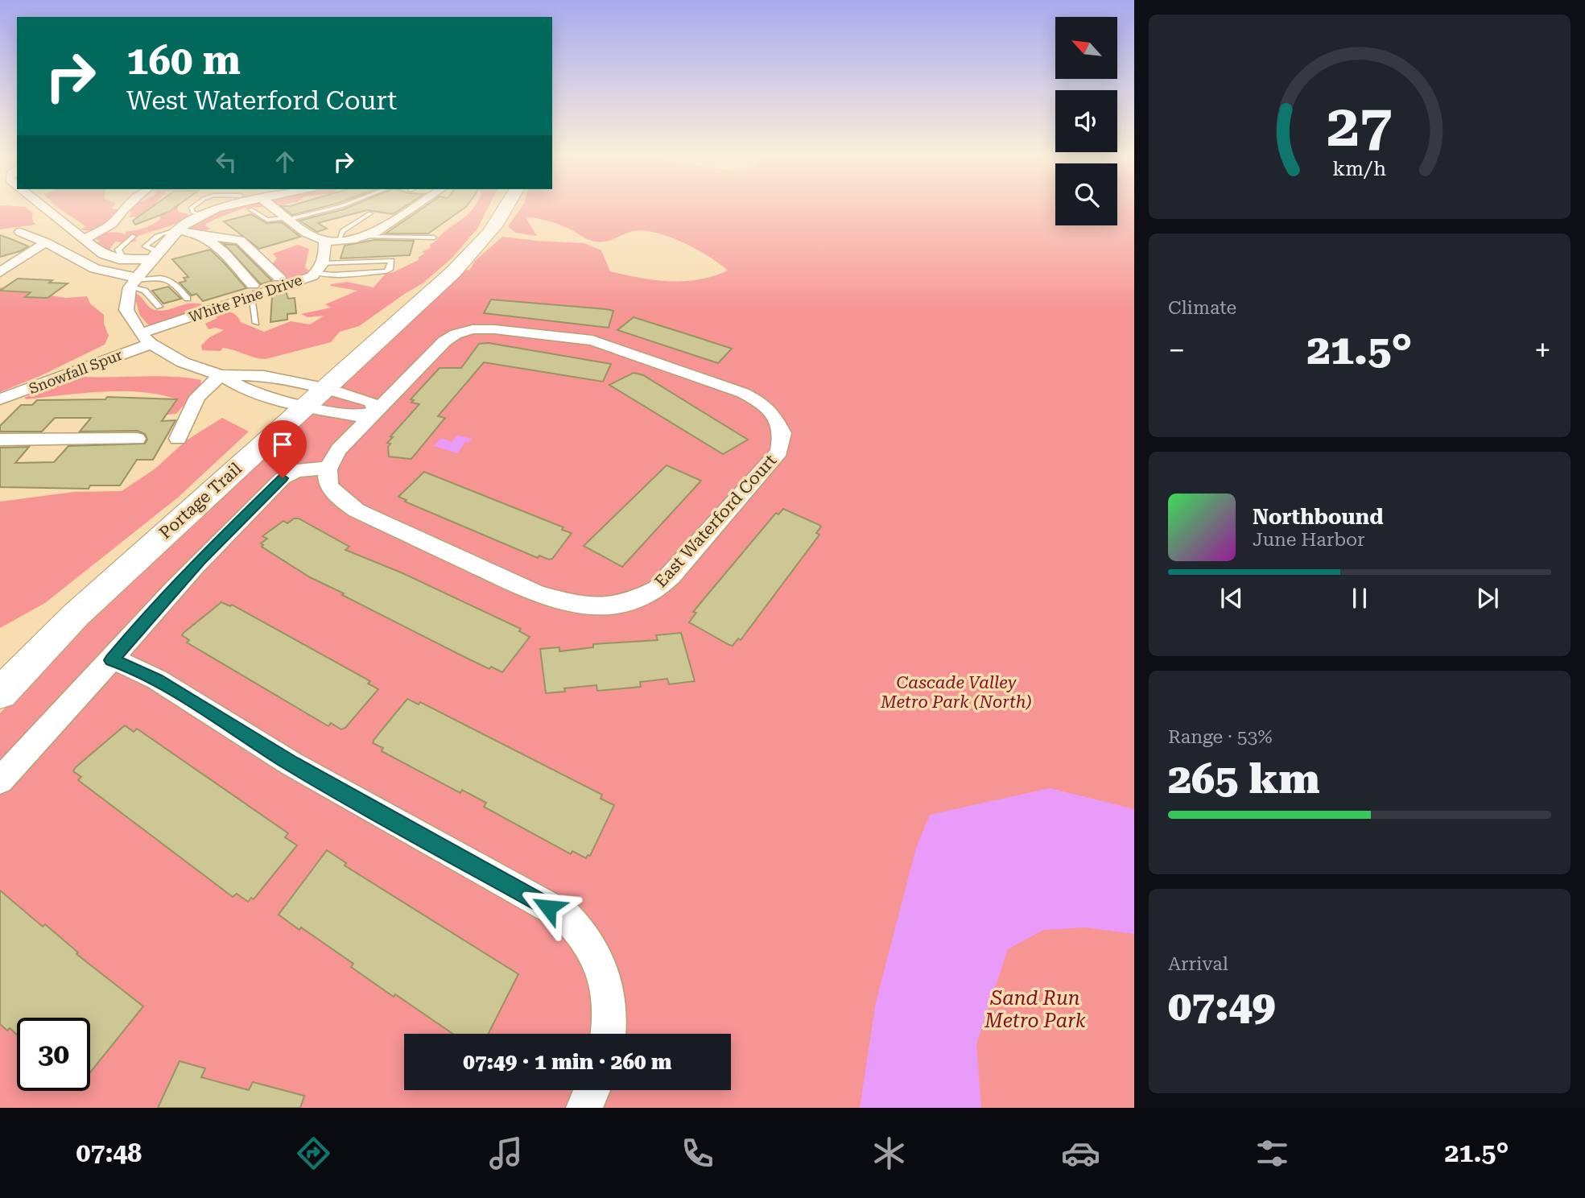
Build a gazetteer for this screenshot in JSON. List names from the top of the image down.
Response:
{
  "streets": {
    "main road": ["Portage Trail"],
    "street": ["White Pine Drive", "Snowfall Spur", "East Waterford Court"]
  },
  "crossings": [
    ["White Pine Drive", "Snowfall Spur"]
  ],
  "parks": ["Cascade Valley Metro Park (North)", "Sand Run Metro Park"],
  "north": "top left",
  "page": {
    "turn": ["160 m", "West Waterford Court"],
    "tile": [
      "Climate",
      ["Range · 53%", "265 km"],
      ["Arrival", "07:49"]
    ],
    "heat": ["−", "21.5°", "+"],
    "song": ["Northbound", "June Harbor"],
    "limit": "30",
    "trip": "07:49 · 1 min · 260 m",
    "tabs": ["07:48", "21.5°"],
    "gauge": ["27", "km/h"]
  }
}
